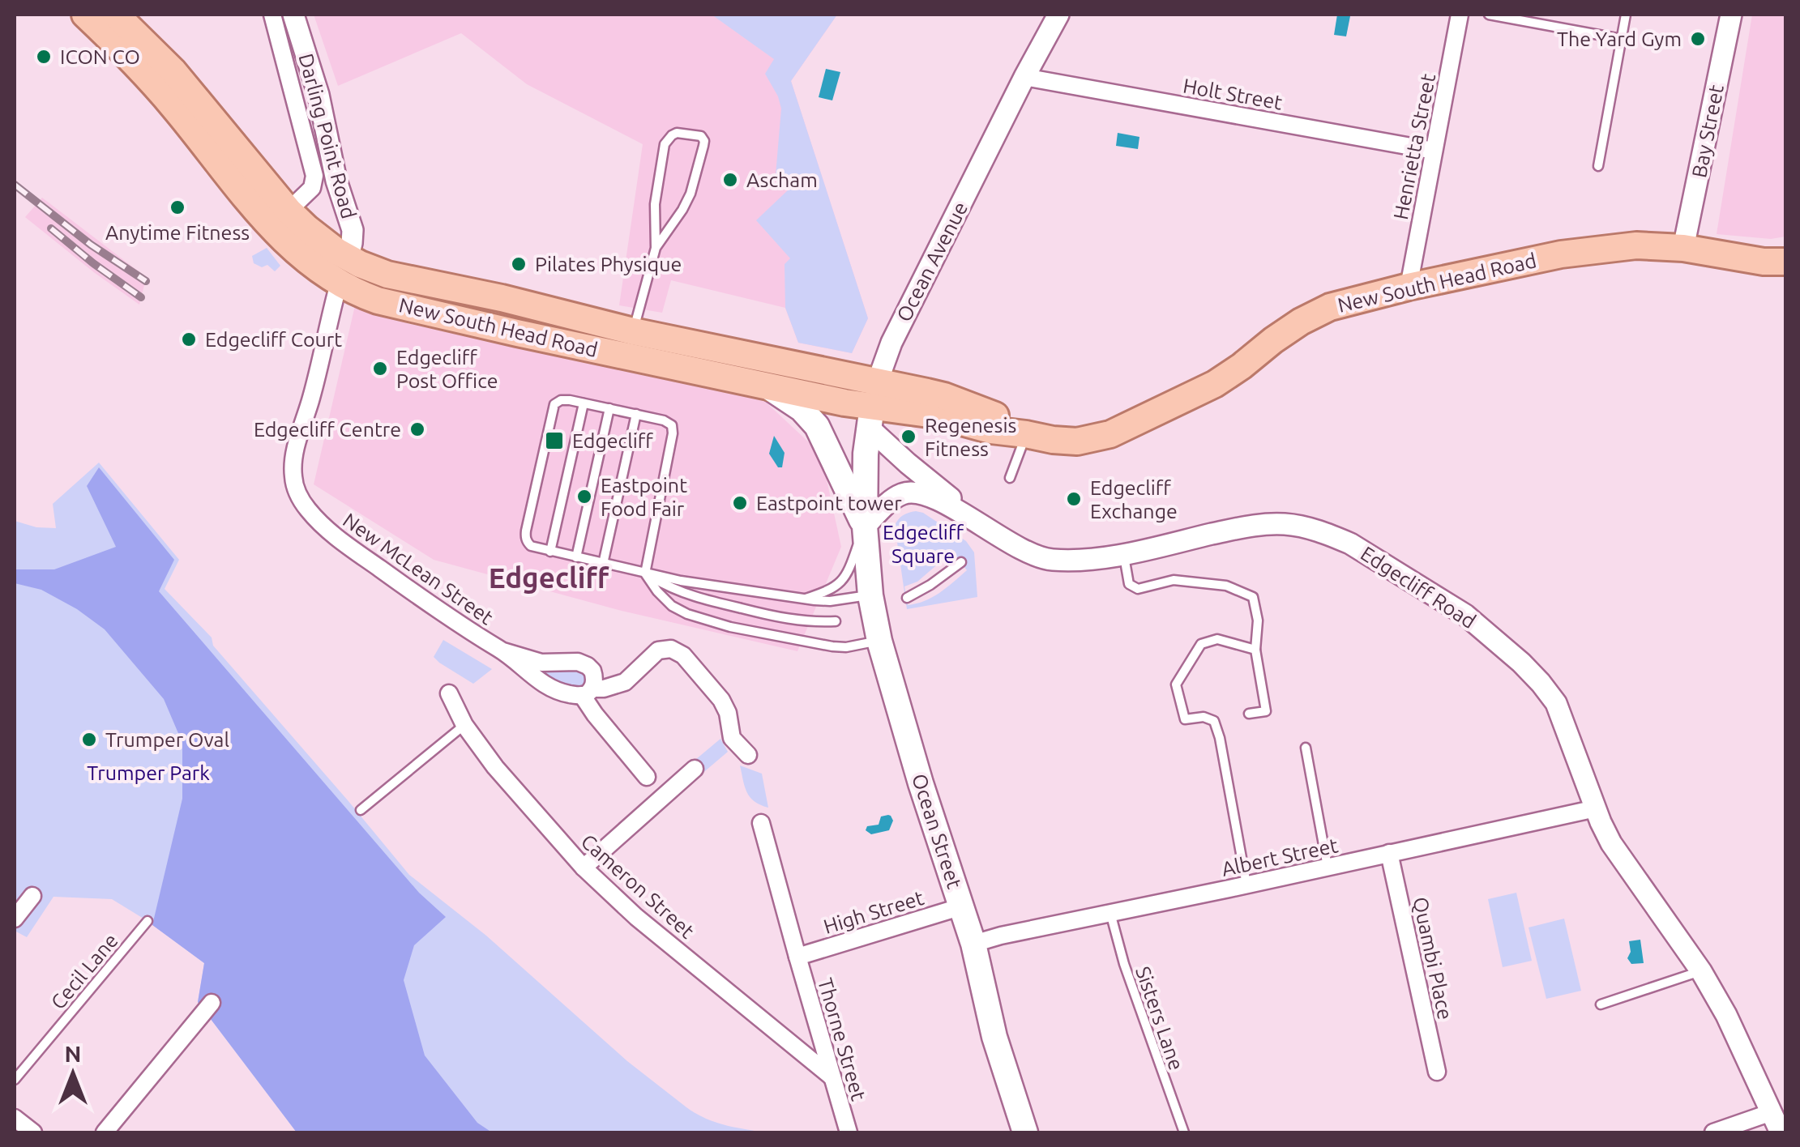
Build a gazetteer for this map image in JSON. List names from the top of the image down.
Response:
{
  "streets": {
    "main road": ["Ocean Avenue", "New South Head Road", "Ocean Street"],
    "street": [
      "Holt Street",
      "Bay Street",
      "Darling Point Road",
      "Henrietta Street",
      "New McLean Street",
      "Edgecliff Road",
      "Albert Street",
      "Cameron Street",
      "High Street",
      "Quambi Place",
      "Thorne Street"
    ],
    "lane": ["Cecil Lane", "Sisters Lane"]
  },
  "crossings": [
    ["Holt Street", "Henrietta Street"],
    ["Holt Street", "Ocean Avenue"],
    ["Bay Street", "New South Head Road"],
    ["Darling Point Road", "New South Head Road"],
    ["Henrietta Street", "New South Head Road"],
    ["Ocean Avenue", "New South Head Road"],
    ["Ocean Avenue", "Edgecliff Road"],
    ["Ocean Avenue", "Ocean Street"],
    ["New South Head Road", "New McLean Street"],
    ["New South Head Road", "Edgecliff Road"],
    ["Edgecliff Road", "Ocean Street"],
    ["Edgecliff Road", "Albert Street"],
    ["Ocean Street", "Albert Street"],
    ["Ocean Street", "High Street"],
    ["Albert Street", "Quambi Place"],
    ["Albert Street", "Sisters Lane"],
    ["Cameron Street", "Thorne Street"],
    ["High Street", "Thorne Street"]
  ],
  "districts": ["Edgecliff"],
  "parks": ["Edgecliff Square", "Trumper Park"],
  "places": {
    "other": [
      "The Yard Gym",
      "ICON CO",
      "Ascham",
      "Anytime Fitness",
      "Pilates Physique",
      "Edgecliff Court",
      "Edgecliff Post Office",
      "Edgecliff Centre",
      "Regenesis Fitness",
      "Eastpoint Food Fair",
      "Edgecliff Exchange",
      "Eastpoint tower",
      "Trumper Oval"
    ],
    "transit": ["Edgecliff"]
  },
  "north": "top"
}
